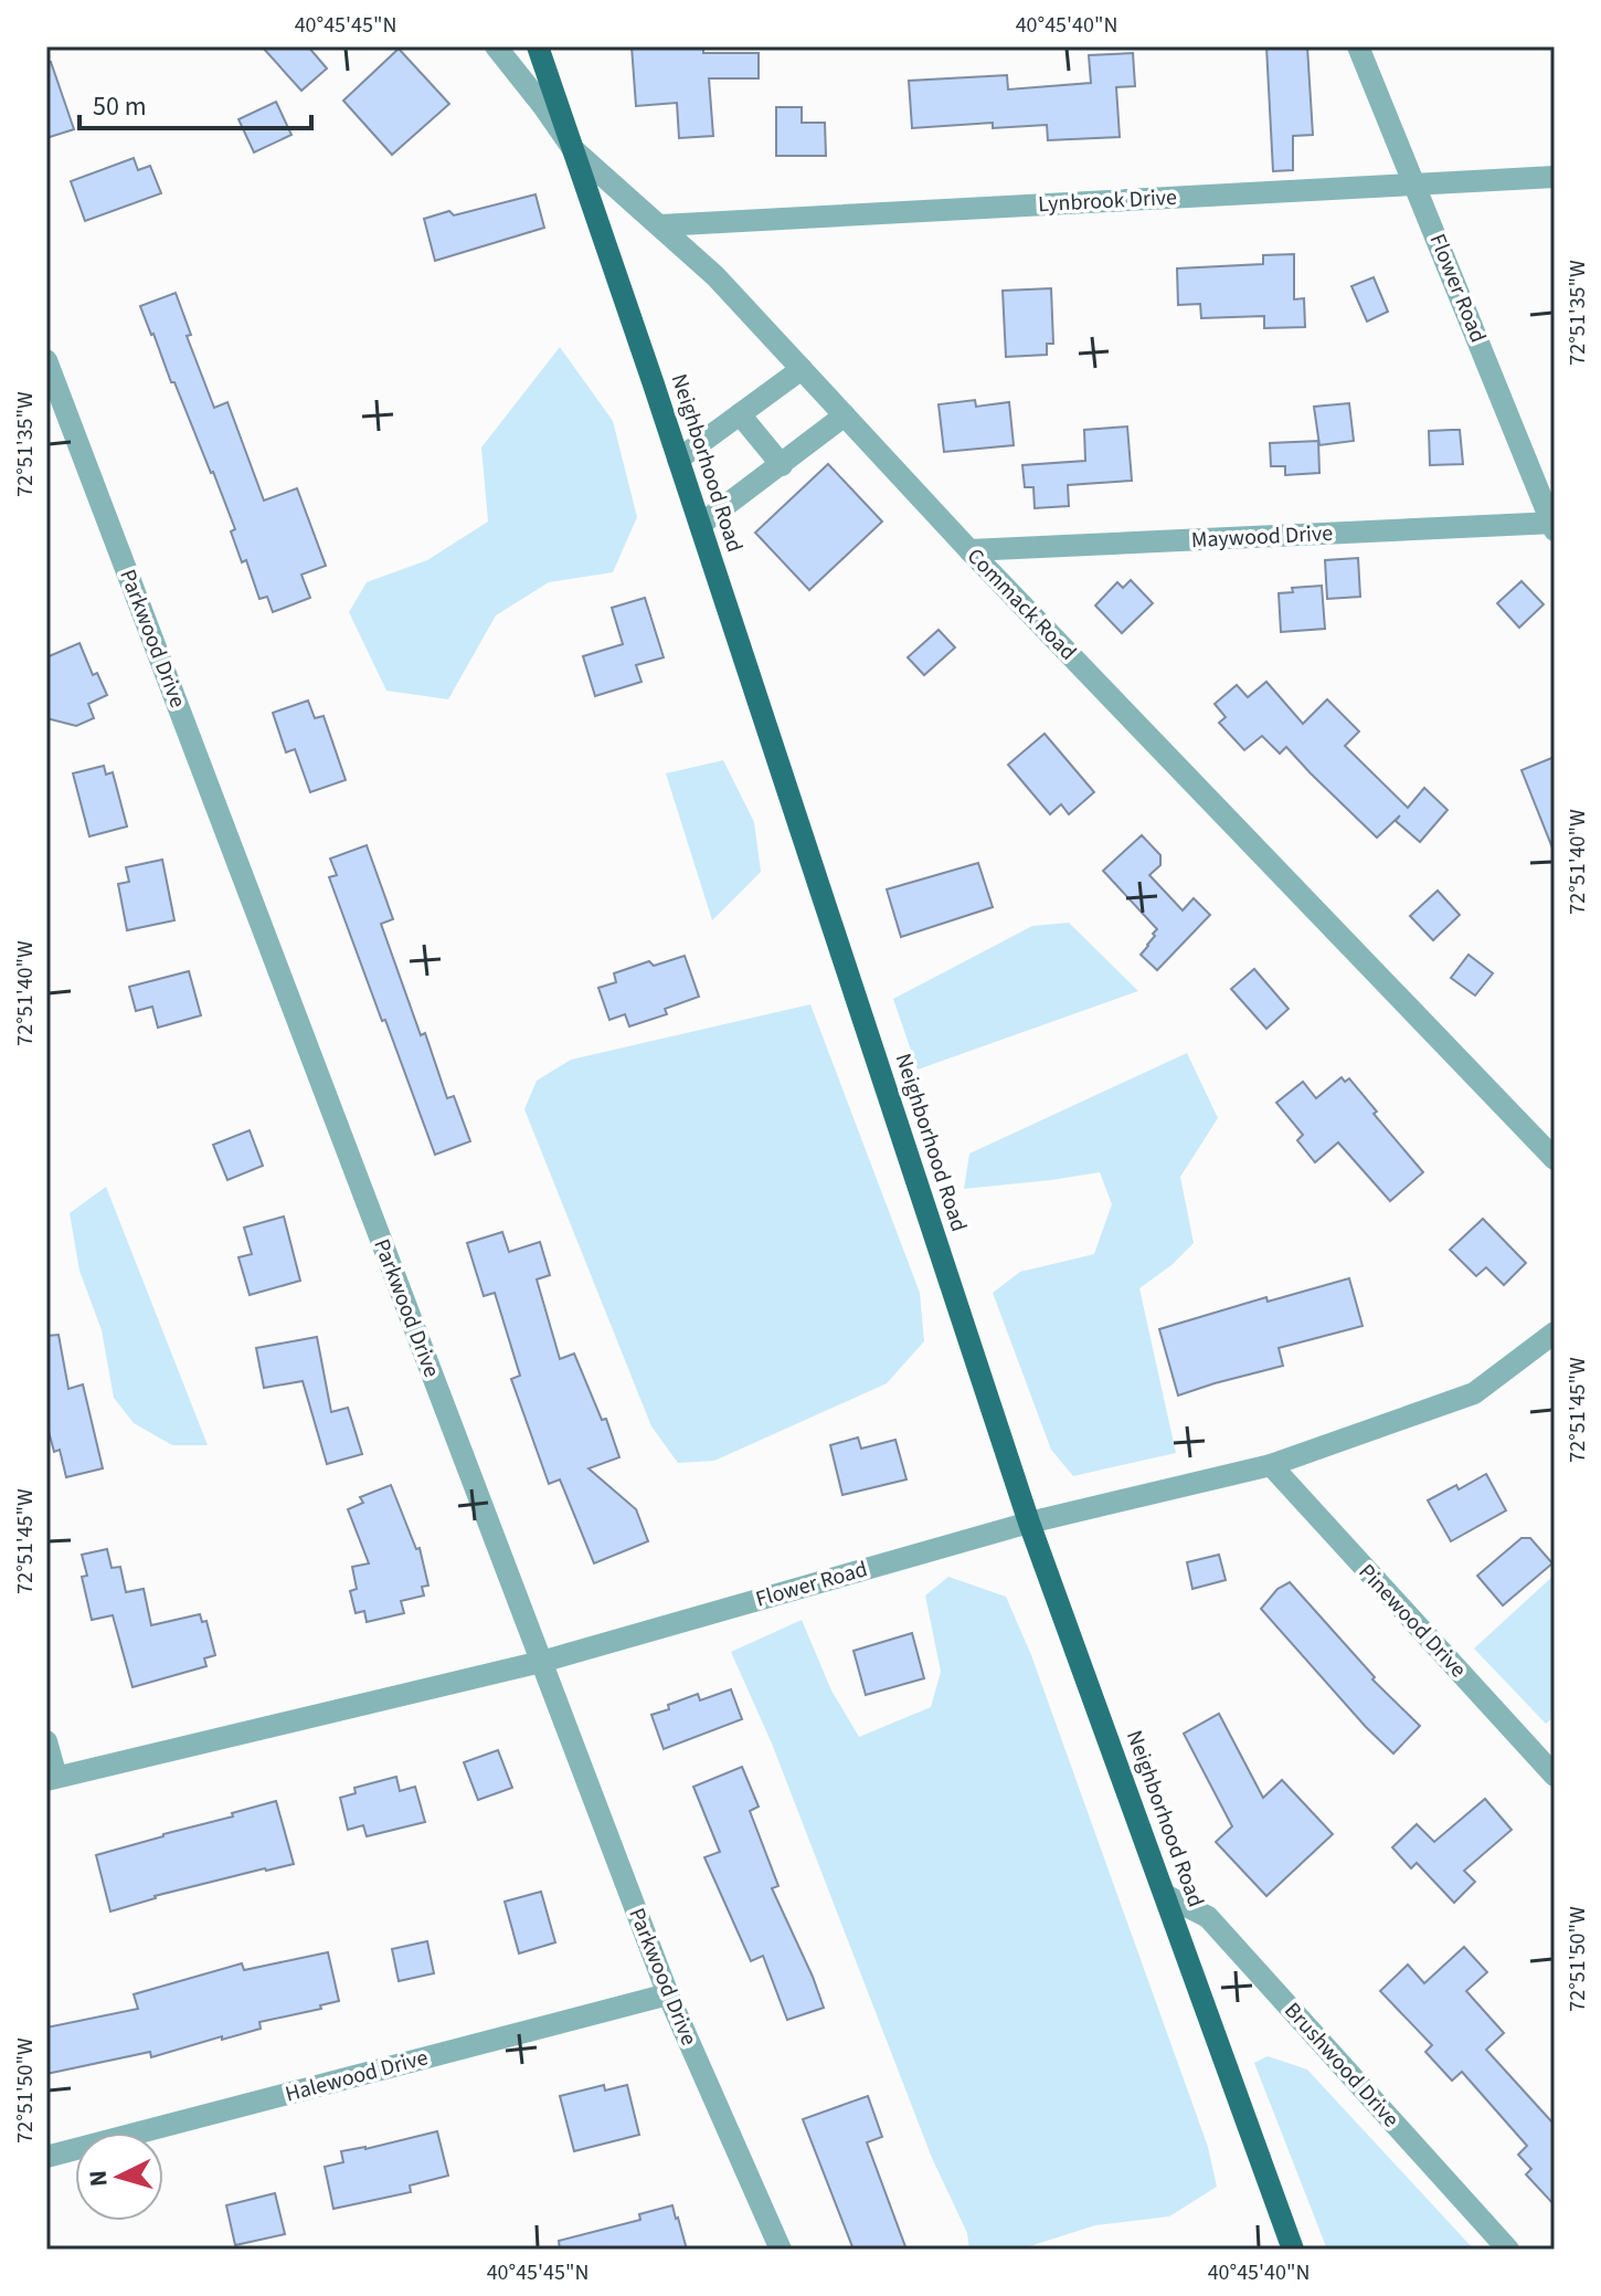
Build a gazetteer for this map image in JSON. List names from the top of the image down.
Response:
{
  "streets": {
    "main road": ["Neighborhood Road"],
    "street": [
      "Lynbrook Drive",
      "Flower Road",
      "Maywood Drive",
      "Commack Road",
      "Parkwood Drive",
      "Pinewood Drive",
      "Brushwood Drive",
      "Halewood Drive"
    ]
  },
  "crossings": [
    ["Lynbrook Drive", "Flower Road"],
    ["Lynbrook Drive", "Commack Road"],
    ["Flower Road", "Neighborhood Road"],
    ["Flower Road", "Maywood Drive"],
    ["Flower Road", "Parkwood Drive"],
    ["Flower Road", "Pinewood Drive"],
    ["Neighborhood Road", "Commack Road"],
    ["Neighborhood Road", "Brushwood Drive"],
    ["Maywood Drive", "Commack Road"],
    ["Parkwood Drive", "Halewood Drive"]
  ],
  "scale_bar": "50 m",
  "north": "left",
  "coordinates": [
    "40°45'45\"N",
    "40°45'40\"N",
    "72°51'35\"W",
    "72°51'40\"W",
    "72°51'45\"W",
    "72°51'50\"W"
  ]
}
